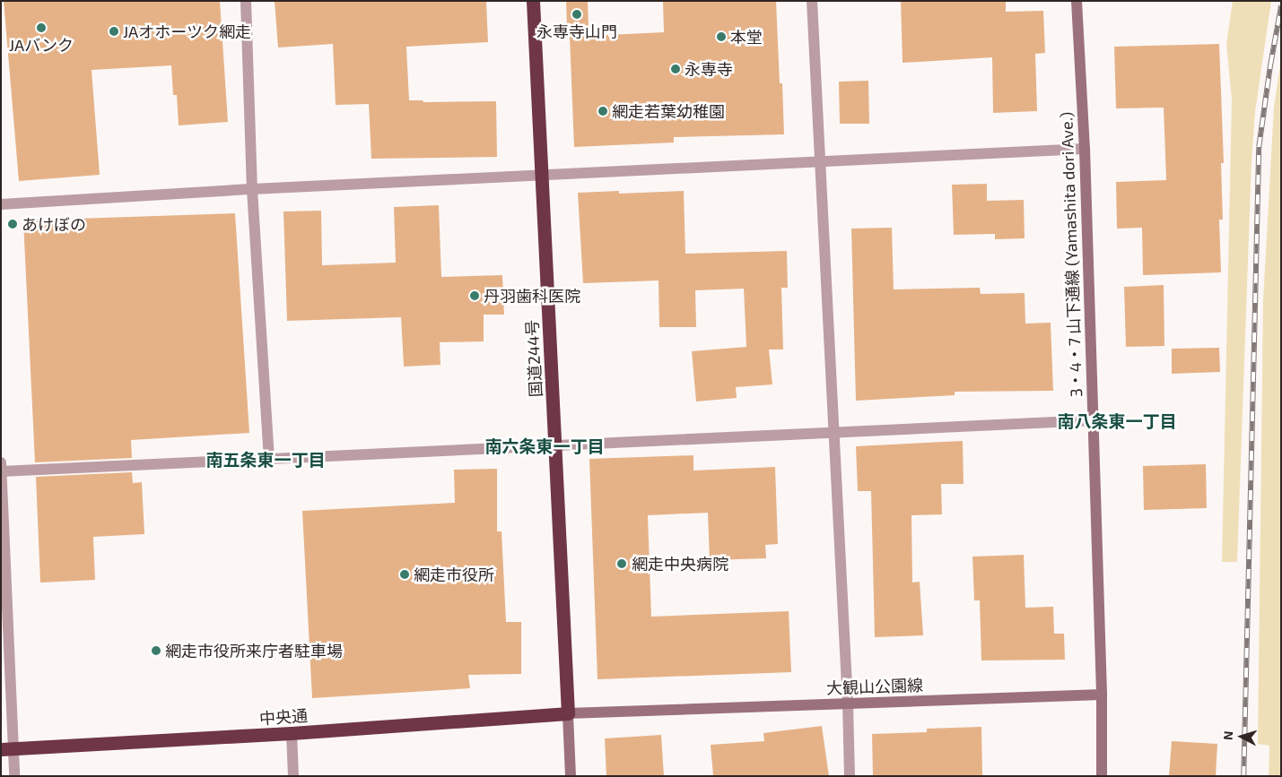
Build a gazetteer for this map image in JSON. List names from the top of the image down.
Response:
{
  "streets": {
    "highway": ["国道244号", "中央通"],
    "street": ["3・4・7 山下通線 (Yamashita dori Ave.)", "大観山公園線"]
  },
  "crossings": [
    ["3・4・7 山下通線 (Yamashita dori Ave.)", "大観山公園線"],
    ["国道244号", "大観山公園線"],
    ["国道244号", "中央通"],
    ["大観山公園線", "中央通"]
  ],
  "districts": ["南八条東一丁目", "南六条東一丁目", "南五条東一丁目"],
  "places": [
    "永専寺山門",
    "JAバンク",
    "JAオホーツク網走",
    "本堂",
    "永専寺",
    "網走若葉幼稚園",
    "あけぼの",
    "丹羽歯科医院",
    "網走中央病院",
    "網走市役所",
    "網走市役所来庁者駐車場"
  ],
  "north": "left"
}
